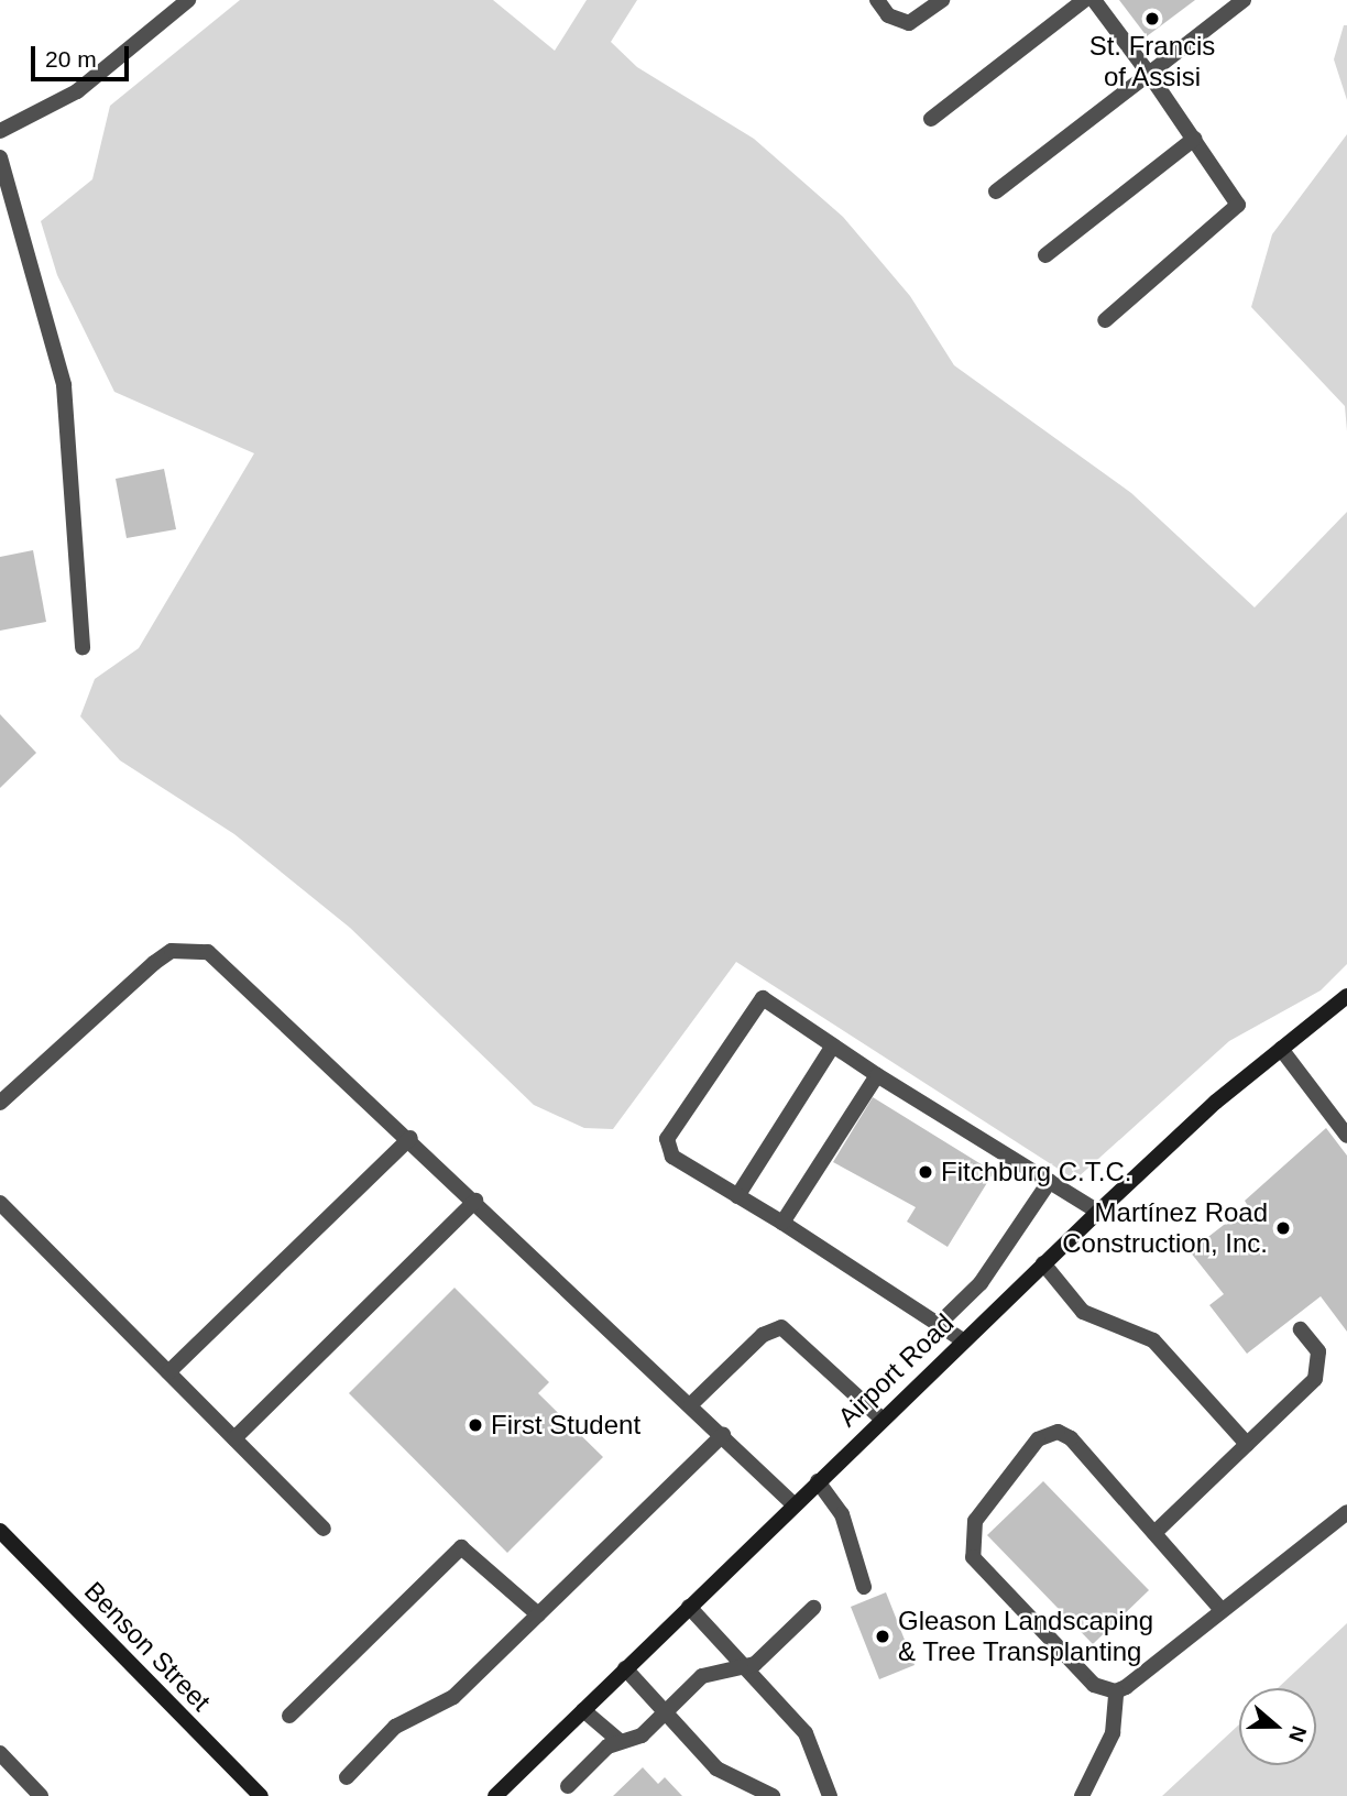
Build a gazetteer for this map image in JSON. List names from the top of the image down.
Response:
{
  "streets": {
    "main road": ["Airport Road", "Benson Street"]
  },
  "places": [
    "St. Francis of Assisi",
    "Fitchburg C.T.C.",
    "Martínez Road Construction, Inc.",
    "First Student",
    "Gleason Landscaping & Tree Transplanting"
  ],
  "scale_bar": "20 m",
  "north": "right"
}
